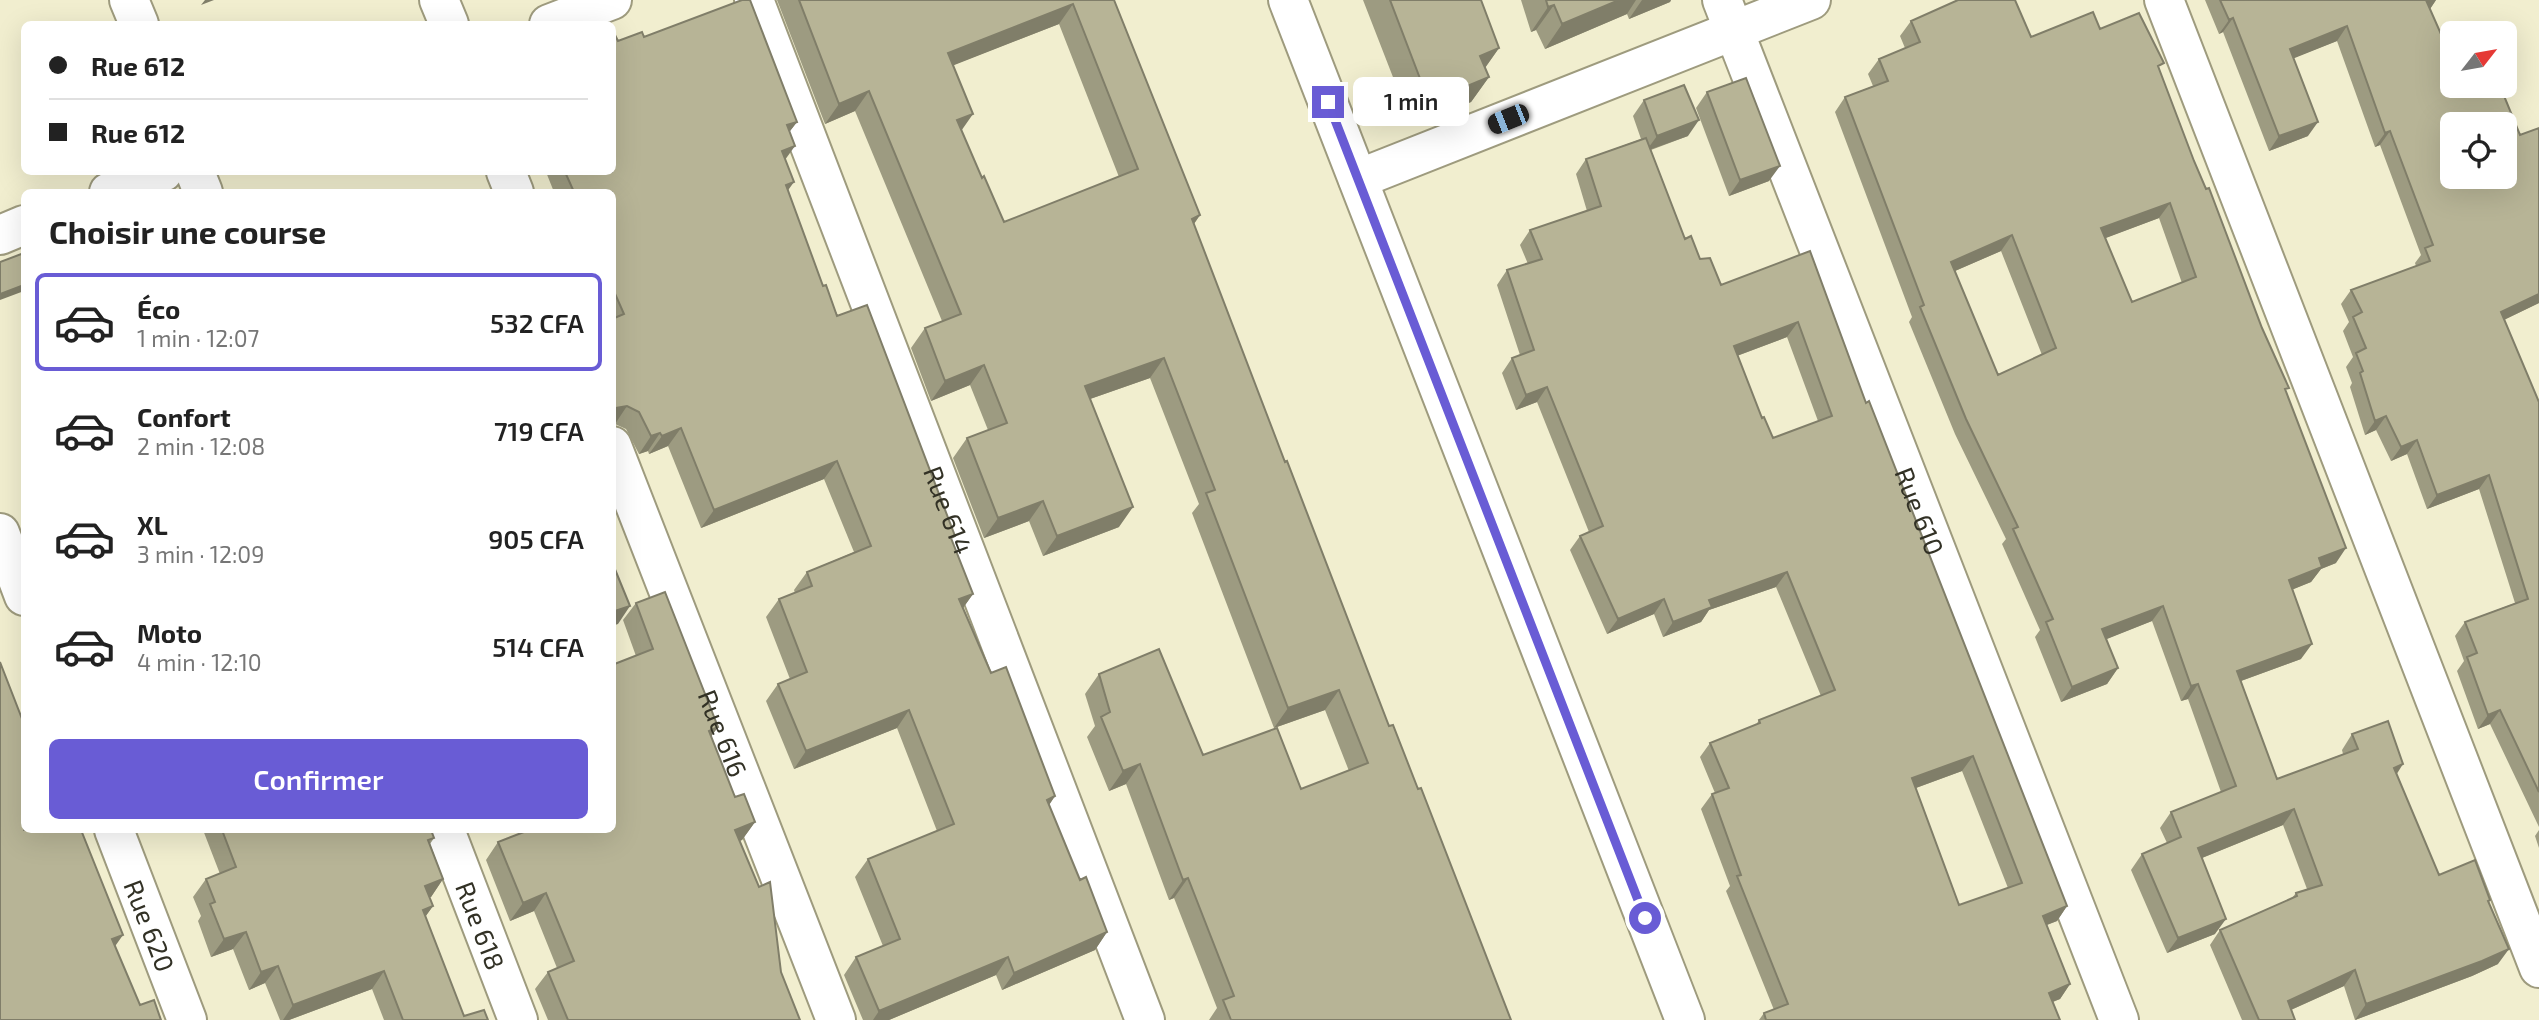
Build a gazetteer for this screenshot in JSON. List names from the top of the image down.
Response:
{
  "streets": {
    "street": [
      "Rue 614",
      "Rue 610",
      "Rue 616",
      "Rue 620",
      "Rue 618"
    ]
  },
  "north": "top right",
  "page": {
    "banner": ["Rue 612", "Rue 612"],
    "bubble": "1 min",
    "heading": "Choisir une course",
    "list": [
      {
        "name": "Éco",
        "note": "1 min · 12:07",
        "value": "532 CFA"
      },
      {
        "name": "Confort",
        "note": "2 min · 12:08",
        "value": "719 CFA"
      },
      {
        "name": "XL",
        "note": "3 min · 12:09",
        "value": "905 CFA"
      },
      {
        "name": "Moto",
        "note": "4 min · 12:10",
        "value": "514 CFA"
      }
    ],
    "buttons": "Confirmer"
  }
}
